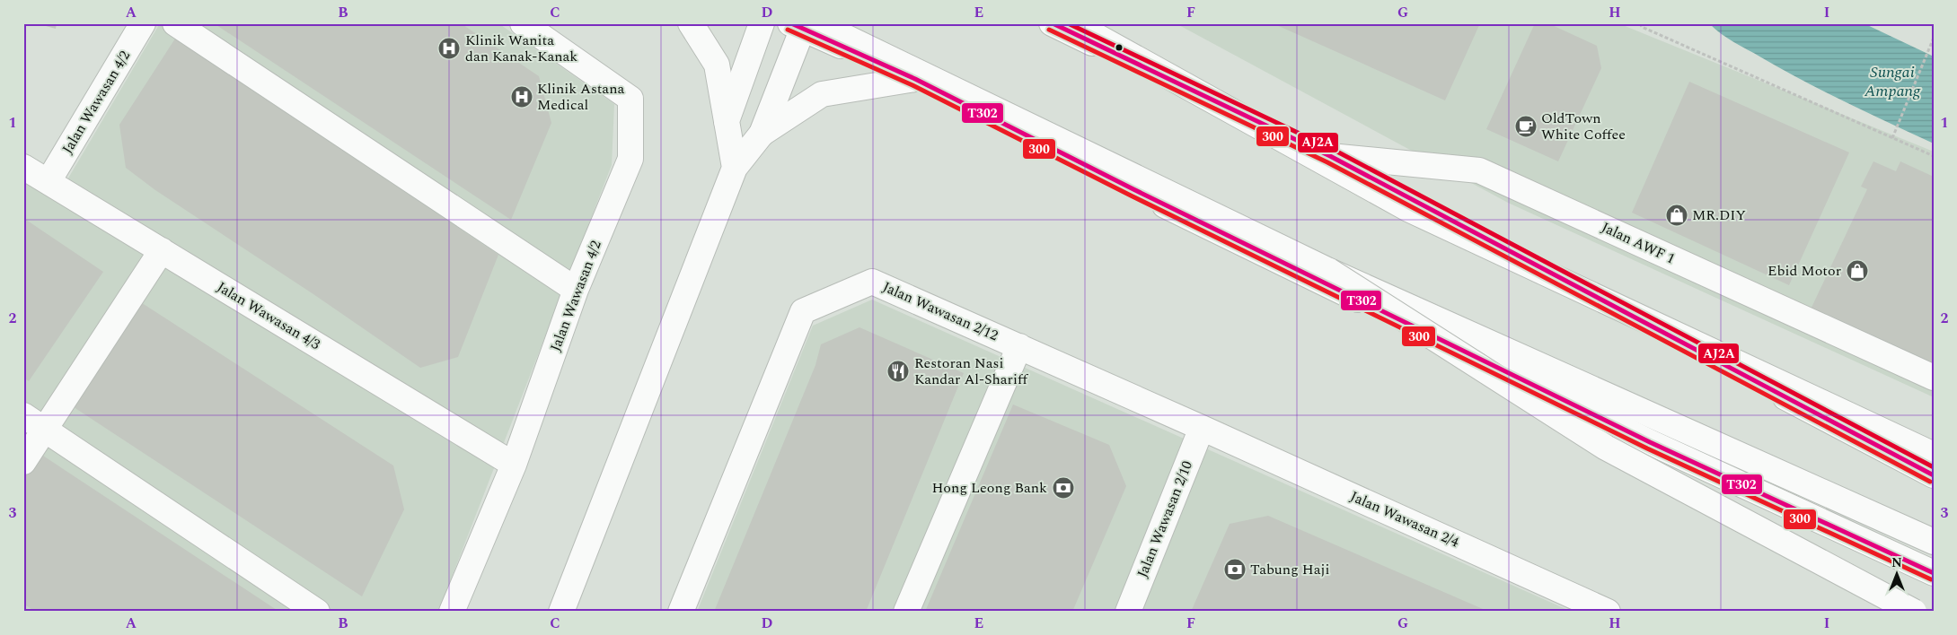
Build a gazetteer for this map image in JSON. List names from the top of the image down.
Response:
{
  "streets": {
    "main road": [
      "Jalan Wawasan 4/2",
      "Jalan AWF 1",
      "Jalan Wawasan 2/12",
      "Jalan Wawasan 4/3",
      "Jalan Wawasan 2/10",
      "Jalan Wawasan 2/4"
    ]
  },
  "crossings": [
    ["Jalan Wawasan 4/2", "Jalan Wawasan 4/3"],
    ["Jalan Wawasan 2/12", "Jalan Wawasan 2/10"],
    ["Jalan Wawasan 2/12", "Jalan Wawasan 2/4"],
    ["Jalan Wawasan 2/10", "Jalan Wawasan 2/4"]
  ],
  "water": ["Sungai Ampang"],
  "places": {
    "hospital": ["Klinik Wanita dan Kanak-Kanak", "Klinik Astana Medical"],
    "cafe": ["OldTown White Coffee"],
    "shop": ["MR.DIY", "Ebid Motor"],
    "restaurant": ["Restoran Nasi Kandar Al-Shariff"],
    "bank": ["Hong Leong Bank", "Tabung Haji"]
  },
  "lines": ["transit line T302", "transit line AJ2A", "transit line 300"],
  "north": "top",
  "grid": {
    "columns": [
      "A",
      "B",
      "C",
      "D",
      "E",
      "F",
      "G",
      "H",
      "I"
    ],
    "rows": ["1", "2", "3"]
  }
}
